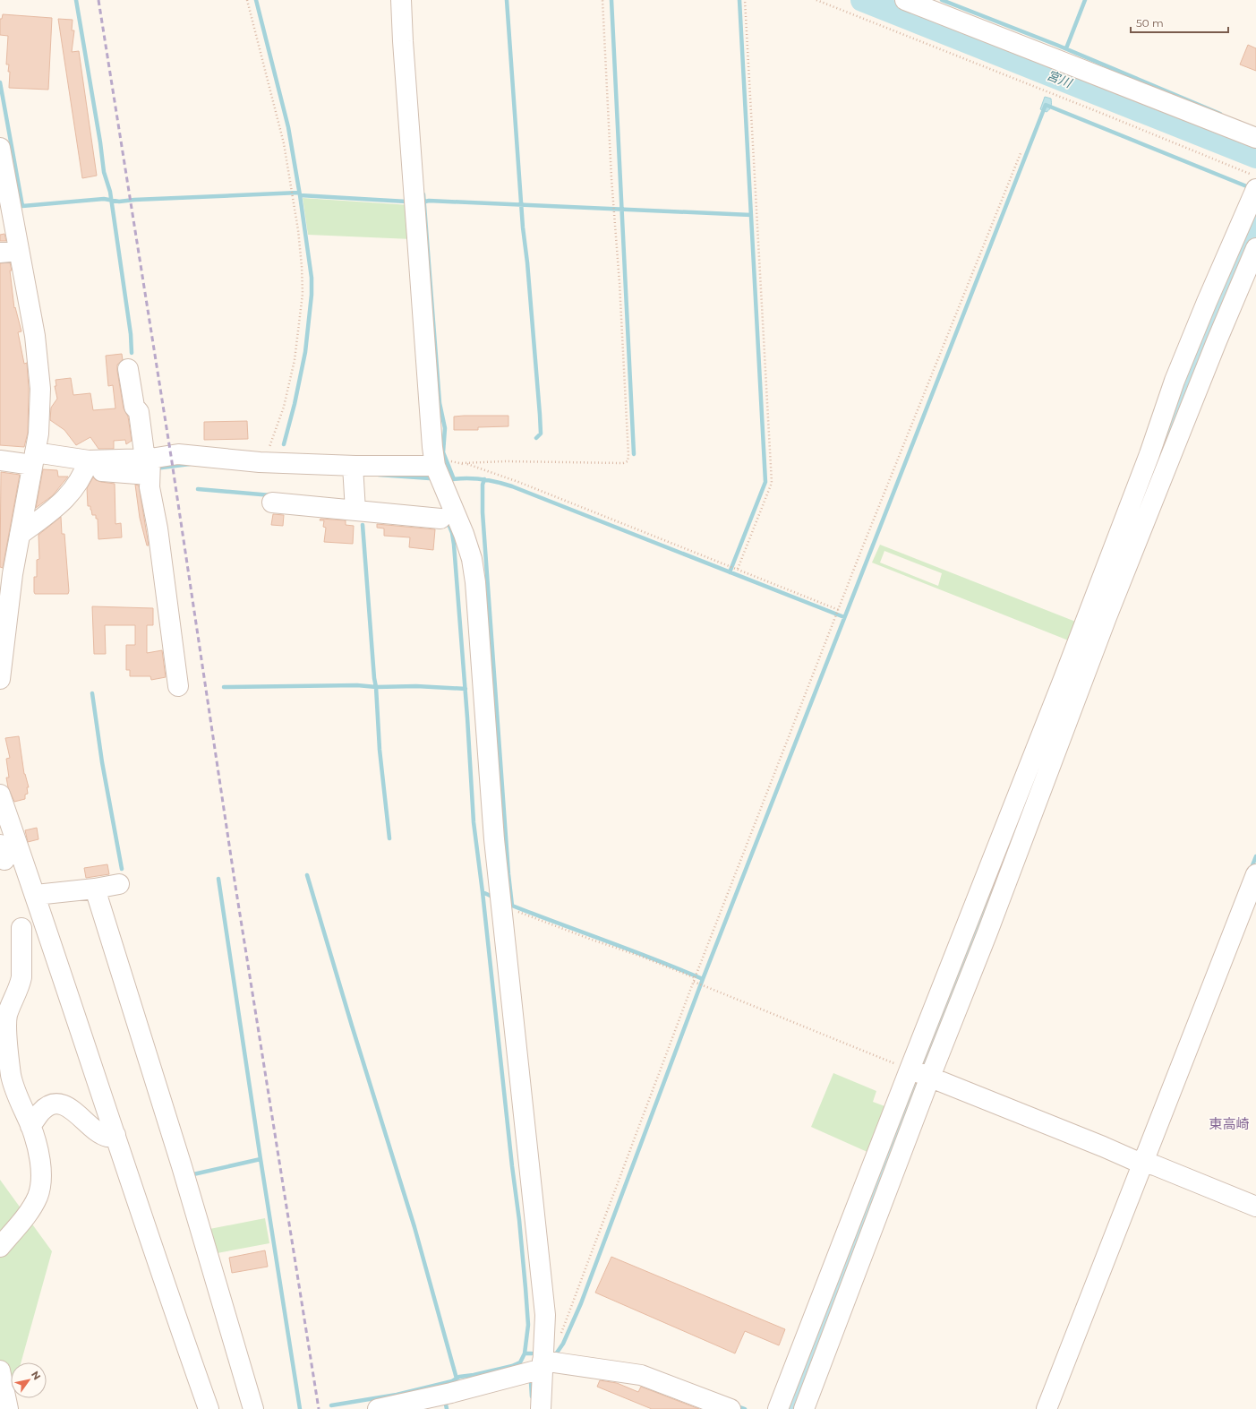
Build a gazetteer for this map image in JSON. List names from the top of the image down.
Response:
{
  "districts": ["東高崎"],
  "water": ["宮川"],
  "scale_bar": "50 m",
  "north": "top right"
}
